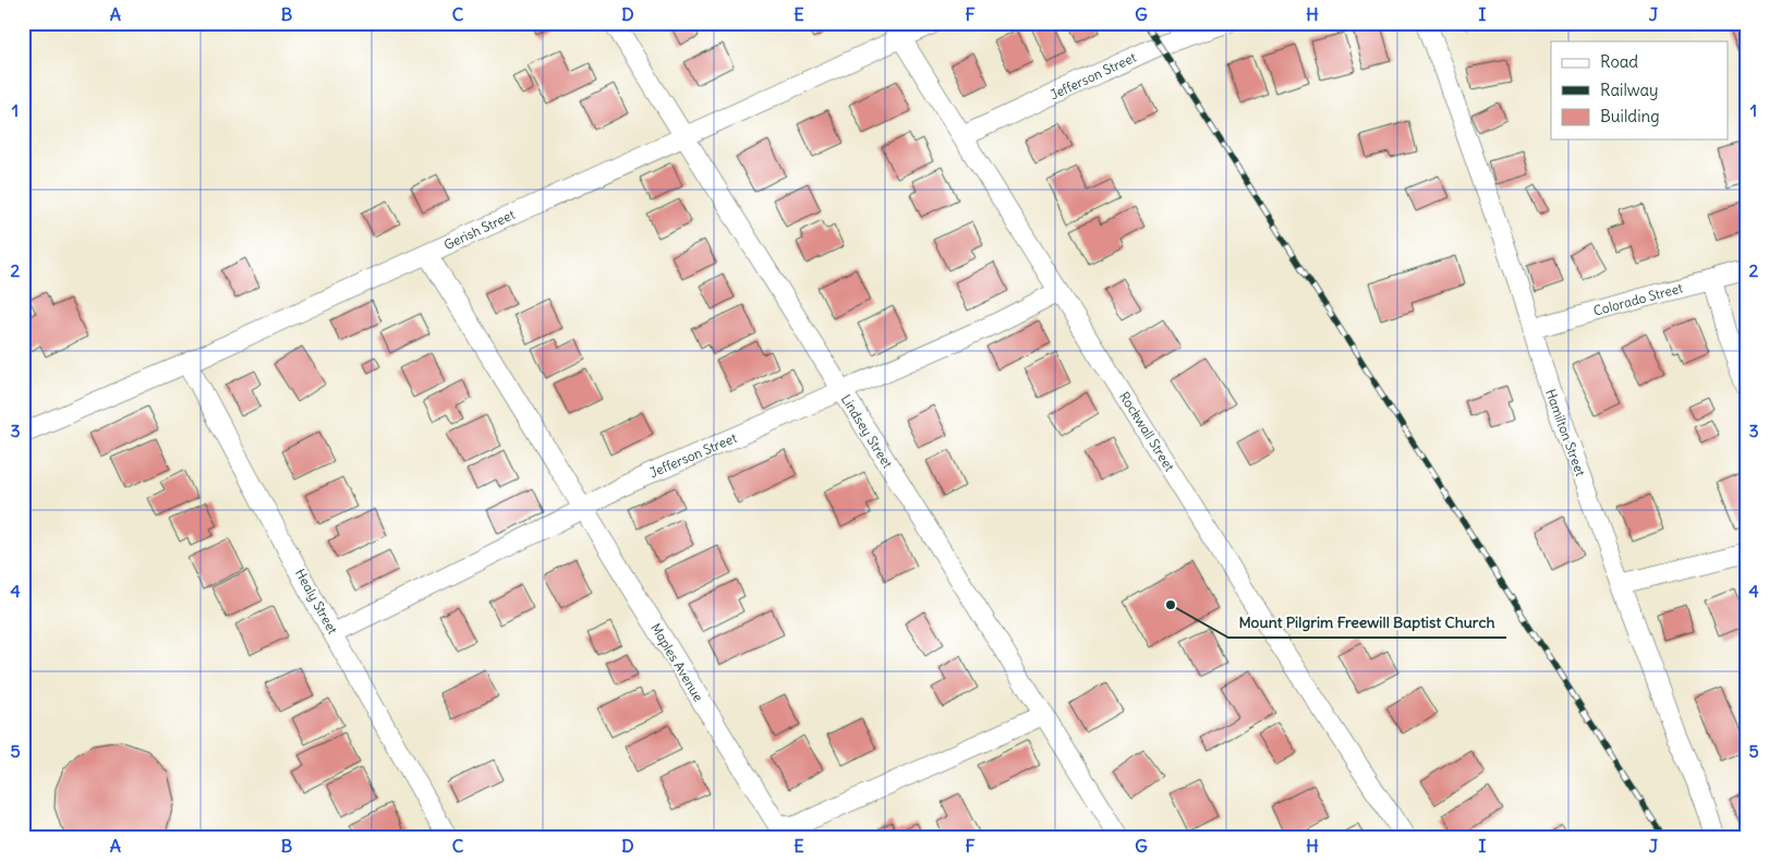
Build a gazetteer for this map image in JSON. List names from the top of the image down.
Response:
{
  "streets": {
    "street": [
      "Jefferson Street",
      "Gerish Street",
      "Colorado Street",
      "Lindsey Street",
      "Rockwall Street",
      "Hamilton Street",
      "Healy Street",
      "Maples Avenue"
    ]
  },
  "crossings": [
    ["Jefferson Street", "Lindsey Street"],
    ["Jefferson Street", "Rockwall Street"],
    ["Jefferson Street", "Healy Street"],
    ["Jefferson Street", "Maples Avenue"],
    ["Gerish Street", "Lindsey Street"],
    ["Gerish Street", "Rockwall Street"],
    ["Gerish Street", "Healy Street"],
    ["Gerish Street", "Maples Avenue"],
    ["Colorado Street", "Hamilton Street"],
    ["Lindsey Street", "Maples Avenue"]
  ],
  "places": ["Mount Pilgrim Freewill Baptist Church"],
  "legend": ["Road", "Railway", "Building"],
  "grid": {
    "columns": [
      "A",
      "B",
      "C",
      "D",
      "E",
      "F",
      "G",
      "H",
      "I",
      "J"
    ],
    "rows": [
      "1",
      "2",
      "3",
      "4",
      "5"
    ]
  }
}
